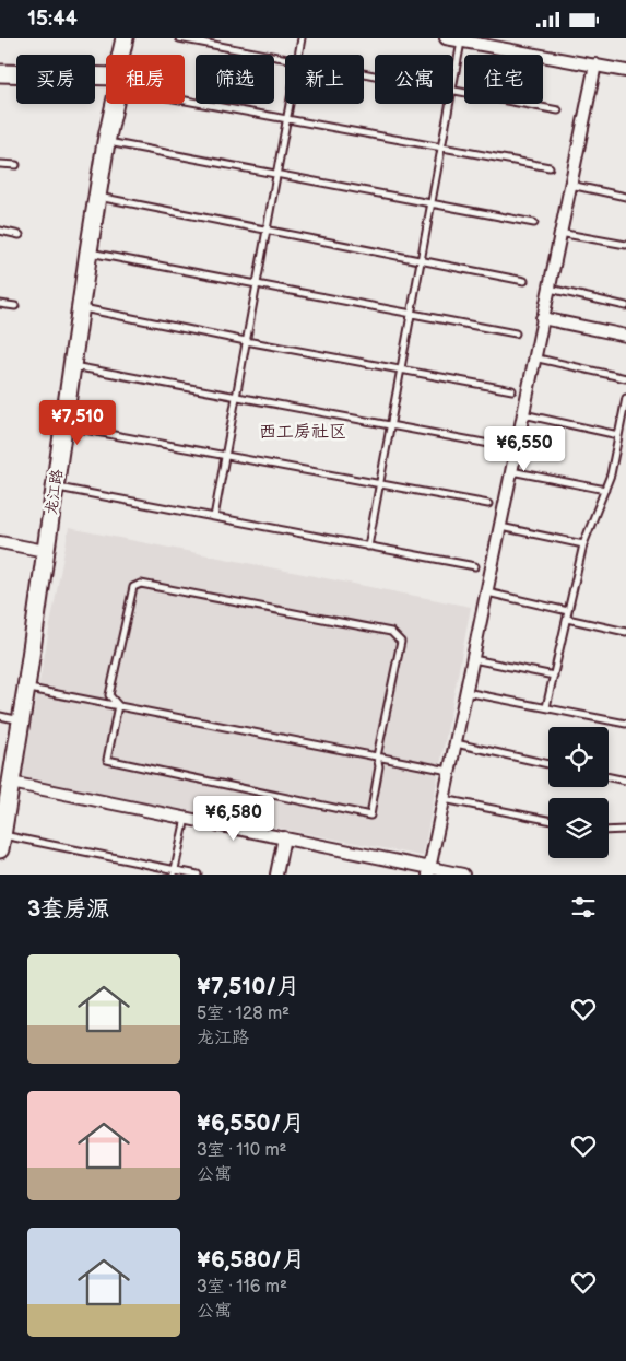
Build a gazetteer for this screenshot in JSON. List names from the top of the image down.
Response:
{
  "streets": {
    "street": ["龙江路"]
  },
  "districts": ["西工房社区"],
  "page": {
    "status": "15:44",
    "chip": [
      "买房",
      "租房",
      "筛选",
      "新上",
      "公寓",
      "住宅"
    ],
    "price": ["¥7,510", "¥6,550", "¥6,580"],
    "heading": "3套房源",
    "list": [
      {
        "name": "¥7,510/月",
        "note": "5室 · 128 m² · 龙江路"
      },
      {
        "name": "¥6,550/月",
        "note": "3室 · 110 m² · 公寓"
      },
      {
        "name": "¥6,580/月",
        "note": "3室 · 116 m² · 公寓"
      }
    ]
  }
}
